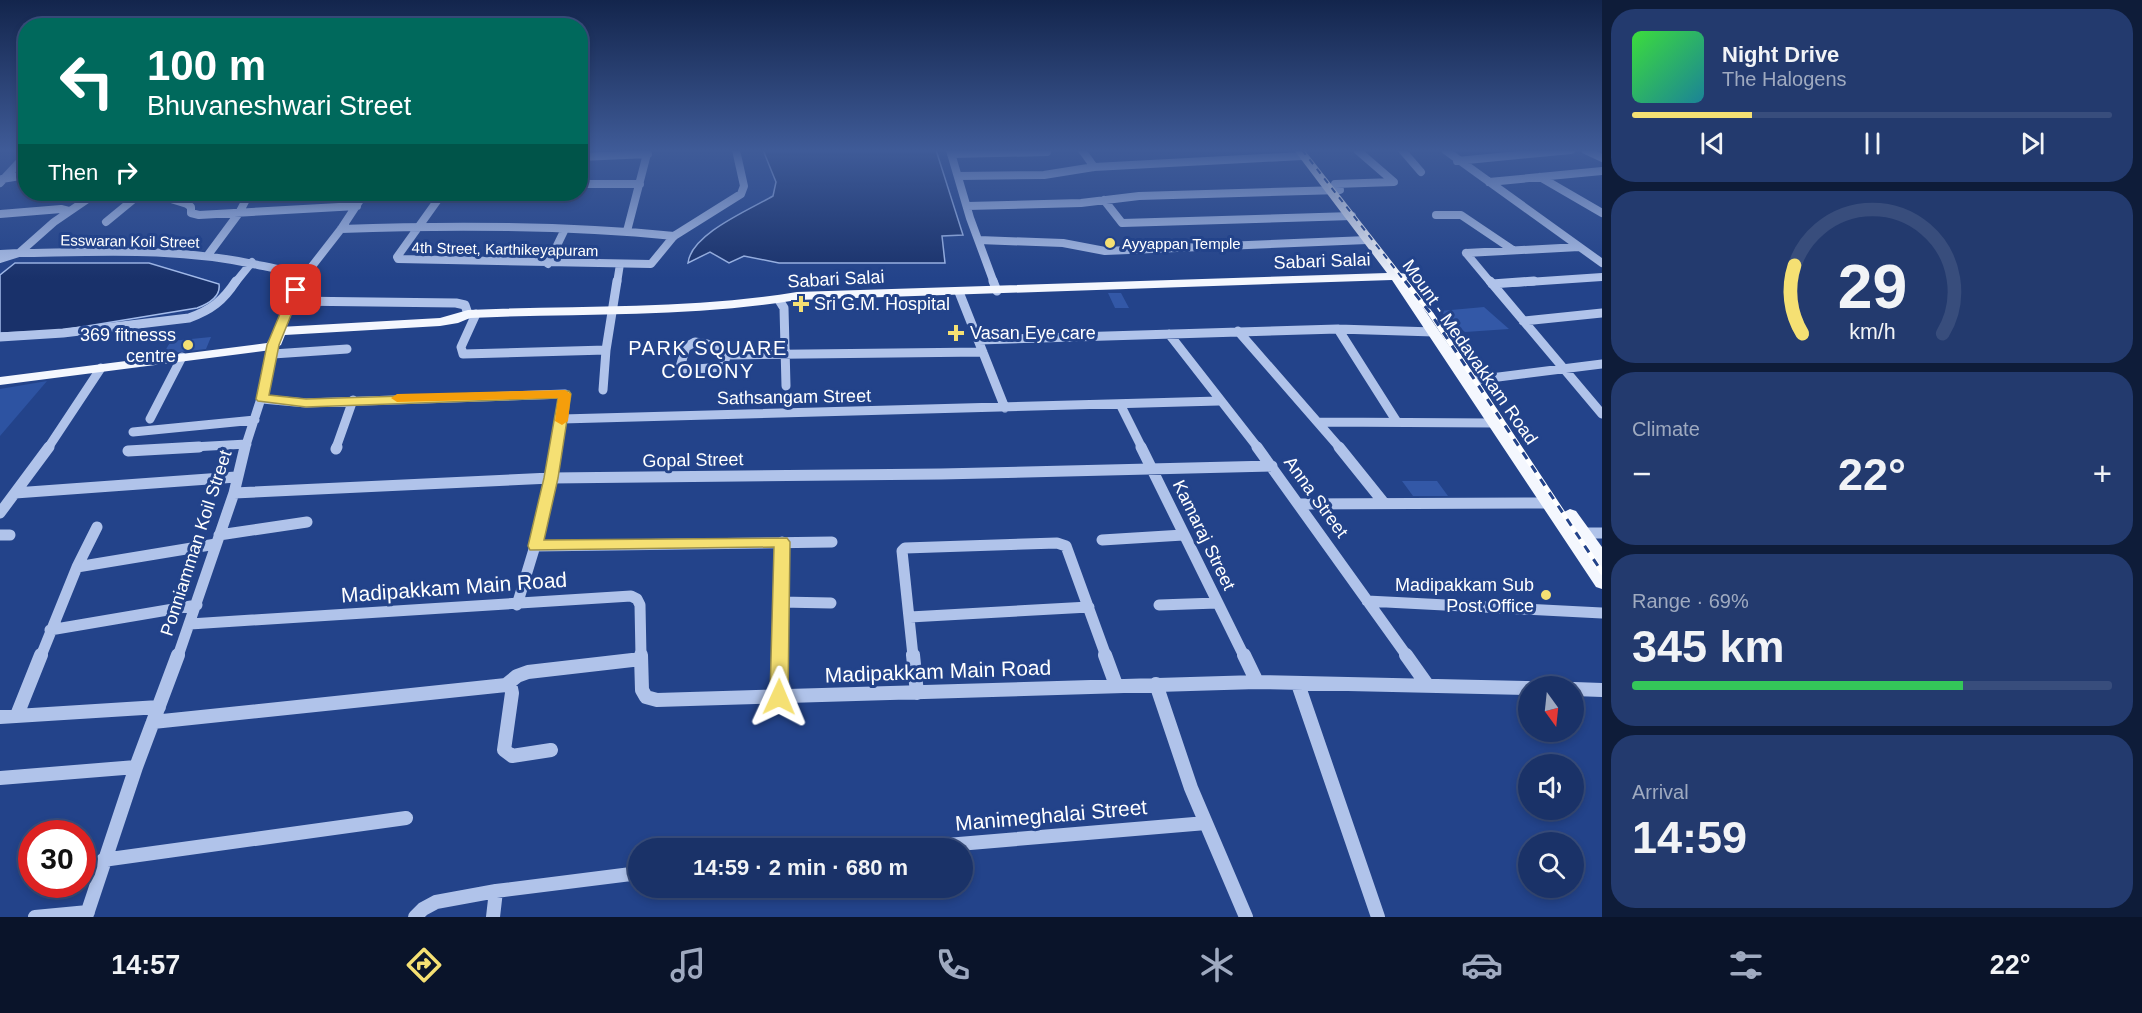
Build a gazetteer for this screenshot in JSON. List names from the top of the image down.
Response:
{
  "streets": {
    "main road": ["Sabari Salai", "Mount - Medavakkam Road", "Ponniamman Koil Street"],
    "street": [
      "Esswaran Koil Street",
      "4th Street, Karthikeyapuram",
      "Sathsangam Street",
      "Gopal Street",
      "Anna Street",
      "Kamaraj Street",
      "Madipakkam Main Road",
      "Manimeghalai Street"
    ]
  },
  "crossings": [
    ["Esswaran Koil Street", "Ponniamman Koil Street"],
    ["Sabari Salai", "Mount - Medavakkam Road"],
    ["Sabari Salai", "Ponniamman Koil Street"],
    ["Sathsangam Street", "Anna Street"],
    ["Sathsangam Street", "Kamaraj Street"],
    ["Gopal Street", "Anna Street"],
    ["Gopal Street", "Kamaraj Street"],
    ["Gopal Street", "Ponniamman Koil Street"],
    ["Anna Street", "Madipakkam Main Road"],
    ["Kamaraj Street", "Madipakkam Main Road"],
    ["Ponniamman Koil Street", "Madipakkam Main Road"]
  ],
  "districts": ["PARK SQUARE COLONY"],
  "places": {
    "other": ["Ayyappan Temple", "369 fitnesss centre", "Madipakkam Sub Post Office"],
    "health": ["Sri G.M. Hospital", "Vasan Eye care"]
  },
  "north": "bottom",
  "page": {
    "turn": ["100 m", "Bhuvaneshwari Street"],
    "song": ["Night Drive", "The Halogens"],
    "then": "Then",
    "tile": [
      "Climate",
      ["Range · 69%", "345 km"],
      ["Arrival", "14:59"]
    ],
    "heat": ["−", "22°", "+"],
    "limit": "30",
    "trip": "14:59 · 2 min · 680 m",
    "tabs": ["14:57", "22°"],
    "gauge": ["29", "km/h"]
  }
}
